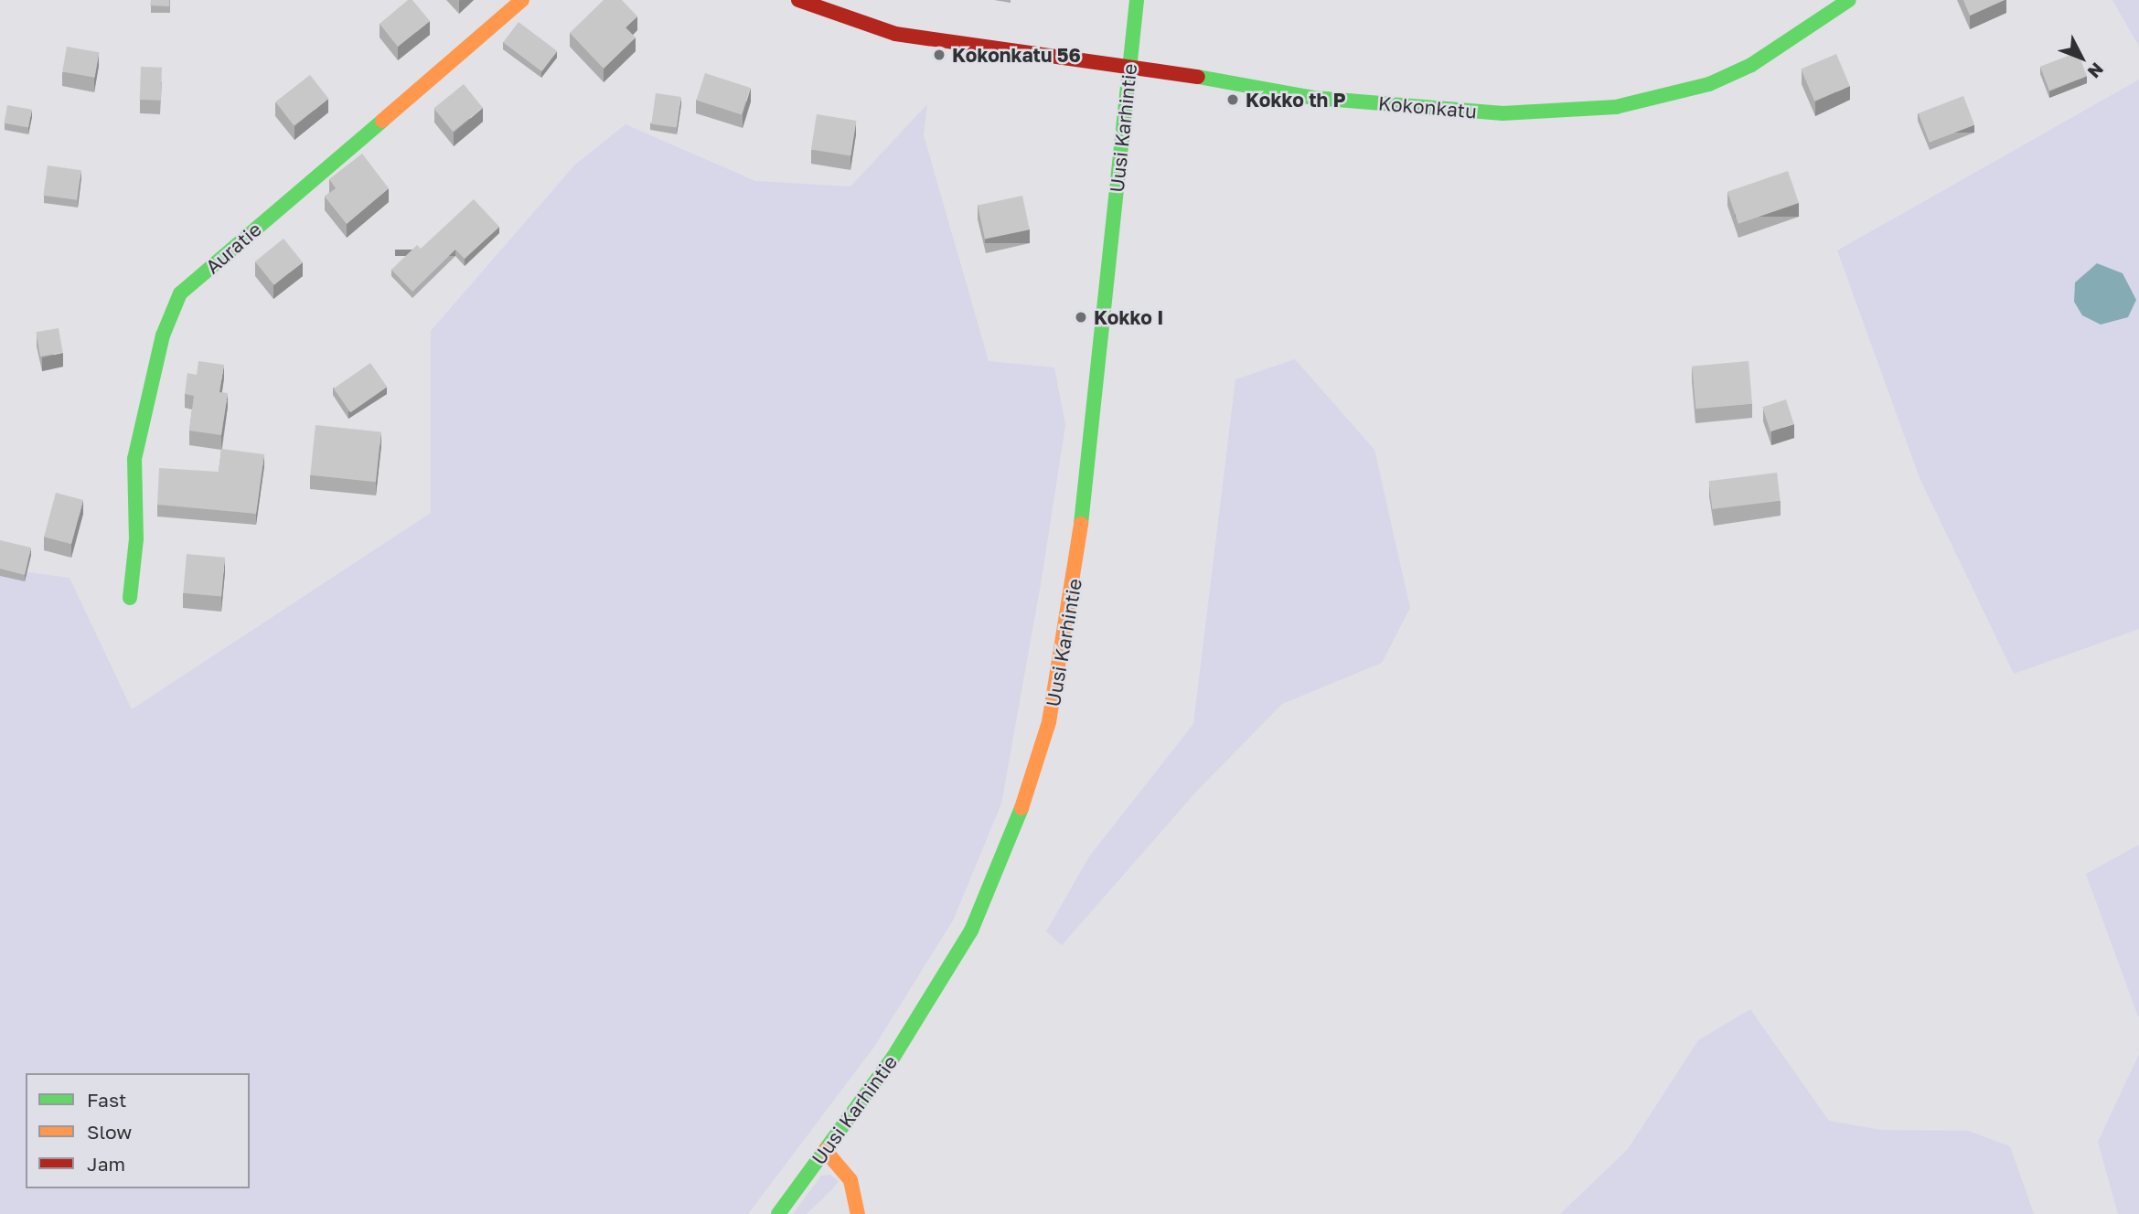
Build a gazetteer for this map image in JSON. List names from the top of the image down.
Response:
{
  "streets": {
    "street": ["Kokonkatu", "Uusi Karhintie", "Auratie"]
  },
  "crossings": [
    ["Kokonkatu", "Uusi Karhintie"]
  ],
  "places": ["Kokonkatu 56", "Kokko th P", "Kokko I"],
  "legend": ["Fast", "Slow", "Jam"],
  "north": "bottom right"
}
